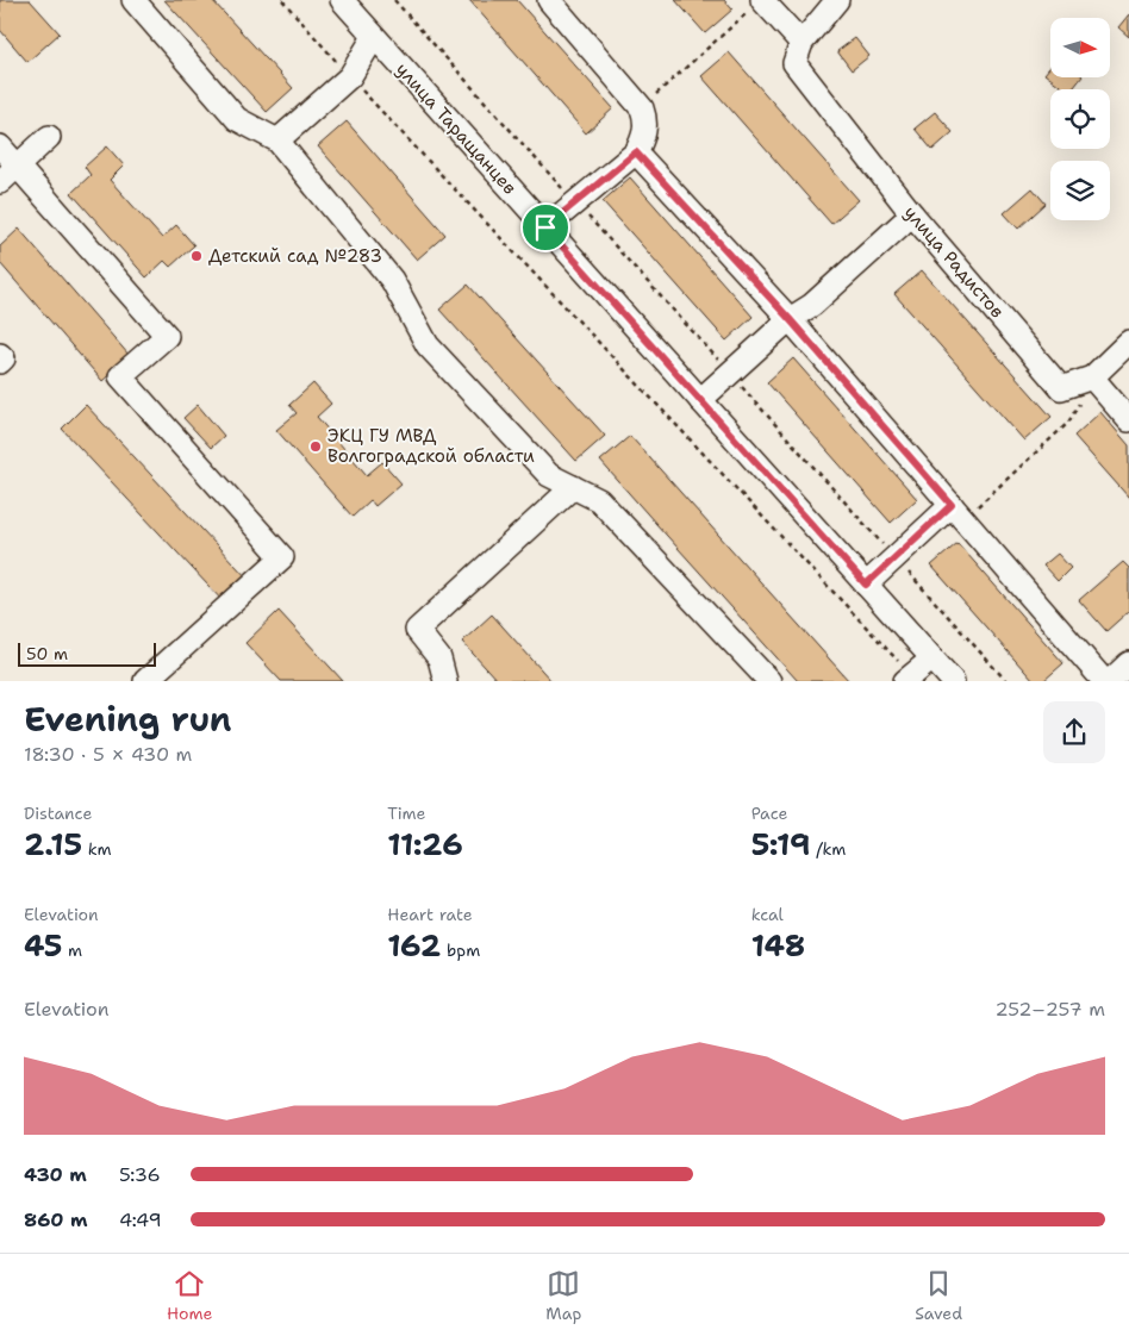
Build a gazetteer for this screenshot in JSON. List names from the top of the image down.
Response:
{
  "streets": {
    "street": ["улица Таращанцев", "улица Радистов"]
  },
  "places": ["Детский сад №283", "ЭКЦ ГУ МВД Волгоградской области"],
  "scale_bar": "50 m",
  "north": "right",
  "page": {
    "scale": "50 m",
    "heading": ["Evening run", "18:30 · 5 × 430 m"],
    "stats": [
      ["Distance", "2.15 km"],
      ["Time", "11:26"],
      ["Pace", "5:19 /km"],
      ["Elevation", "45 m"],
      ["Heart rate", "162 bpm"],
      ["kcal", "148"]
    ],
    "chart": ["Elevation", "252–257 m"],
    "list": [
      {
        "name": "430 m",
        "note": "5:36"
      },
      {
        "name": "860 m",
        "note": "4:49"
      }
    ],
    "tabs": ["Home", "Map", "Saved"]
  }
}
